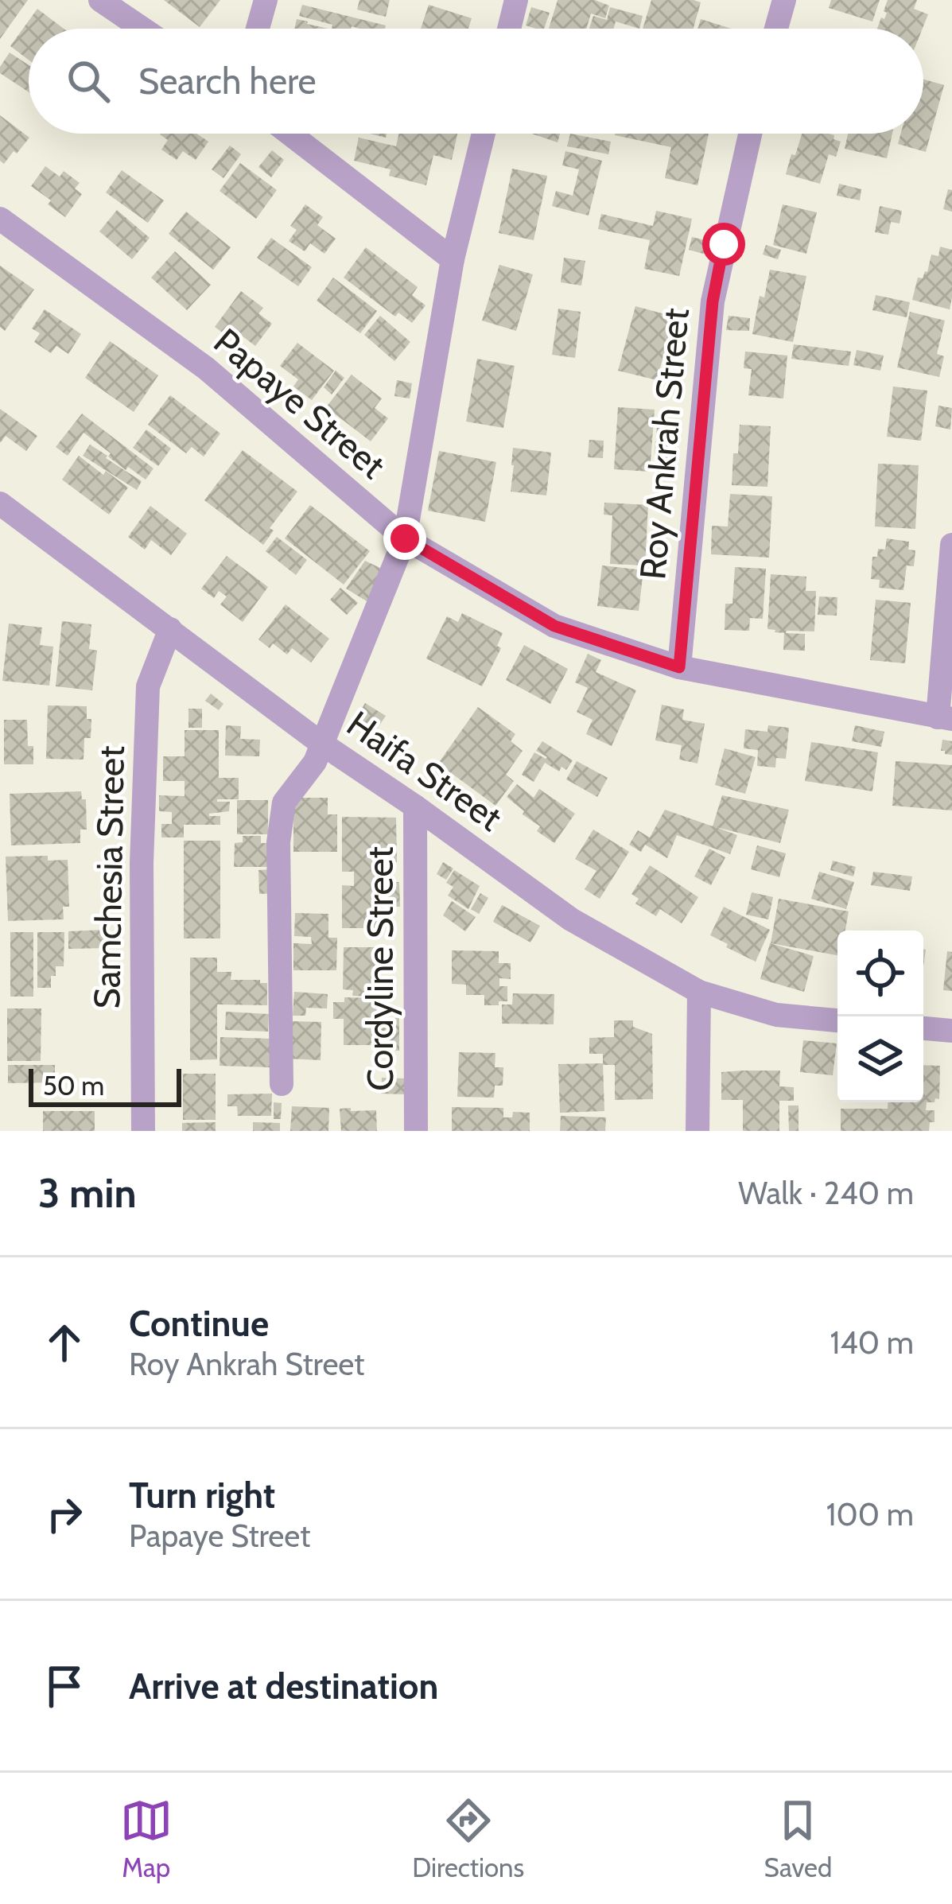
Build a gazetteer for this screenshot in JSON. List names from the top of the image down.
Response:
{
  "streets": {
    "street": [
      "Papaye Street",
      "Roy Ankrah Street",
      "Haifa Street",
      "Samchesia Street",
      "Cordyline Street"
    ]
  },
  "crossings": [
    ["Papaye Street", "Roy Ankrah Street"],
    ["Haifa Street", "Samchesia Street"],
    ["Haifa Street", "Cordyline Street"]
  ],
  "scale_bar": "50 m",
  "page": {
    "search": "Search here",
    "scale": "50 m",
    "heading": ["3 min", "Walk · 240 m"],
    "list": [
      ["Continue", "Roy Ankrah Street", "140 m"],
      ["Turn right", "Papaye Street", "100 m"],
      "Arrive at destination"
    ],
    "nav": ["Map", "Directions", "Saved"]
  }
}
